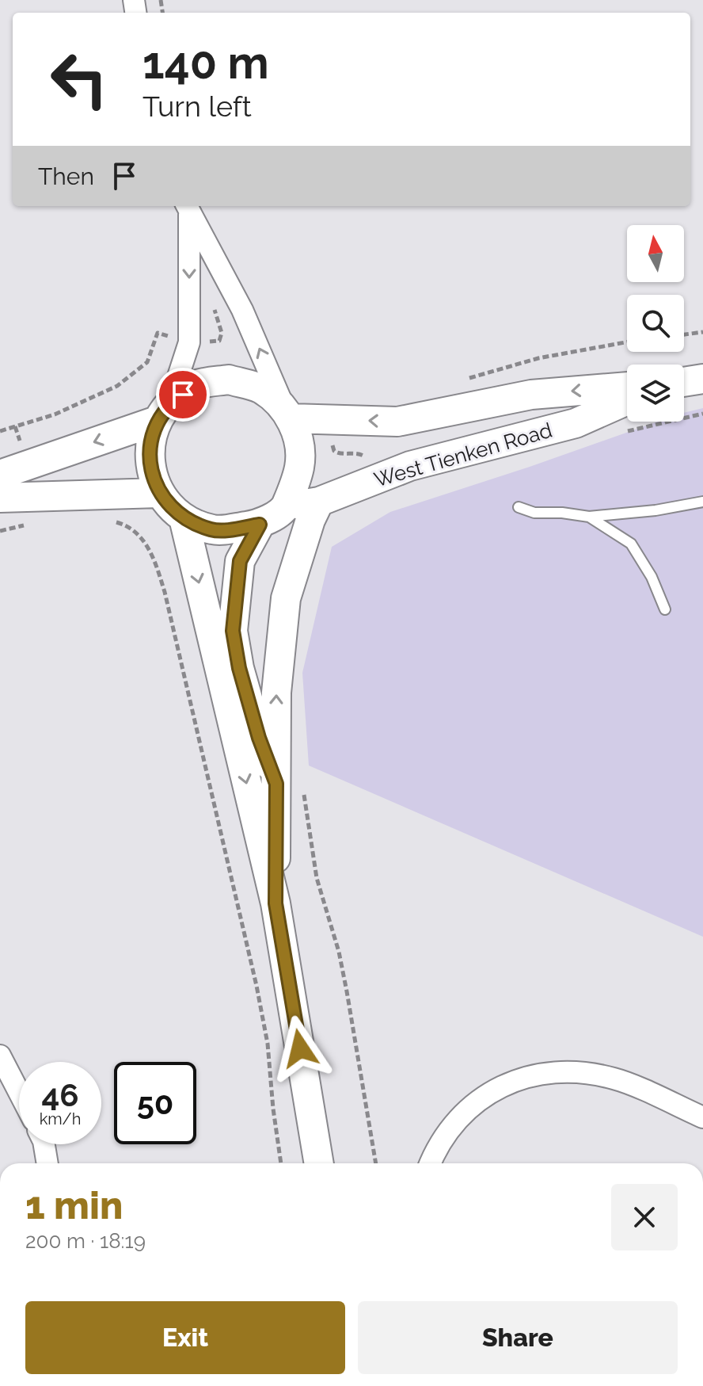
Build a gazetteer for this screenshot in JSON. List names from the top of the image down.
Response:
{
  "streets": {
    "main road": ["West Tienken Road"]
  },
  "north": "top",
  "page": {
    "turn": ["140 m", "Turn left"],
    "then": "Then",
    "speed": "46 km/h",
    "limit": "50",
    "heading": ["1 min", "200 m · 18:19"],
    "buttons": ["Exit", "Share"]
  }
}
